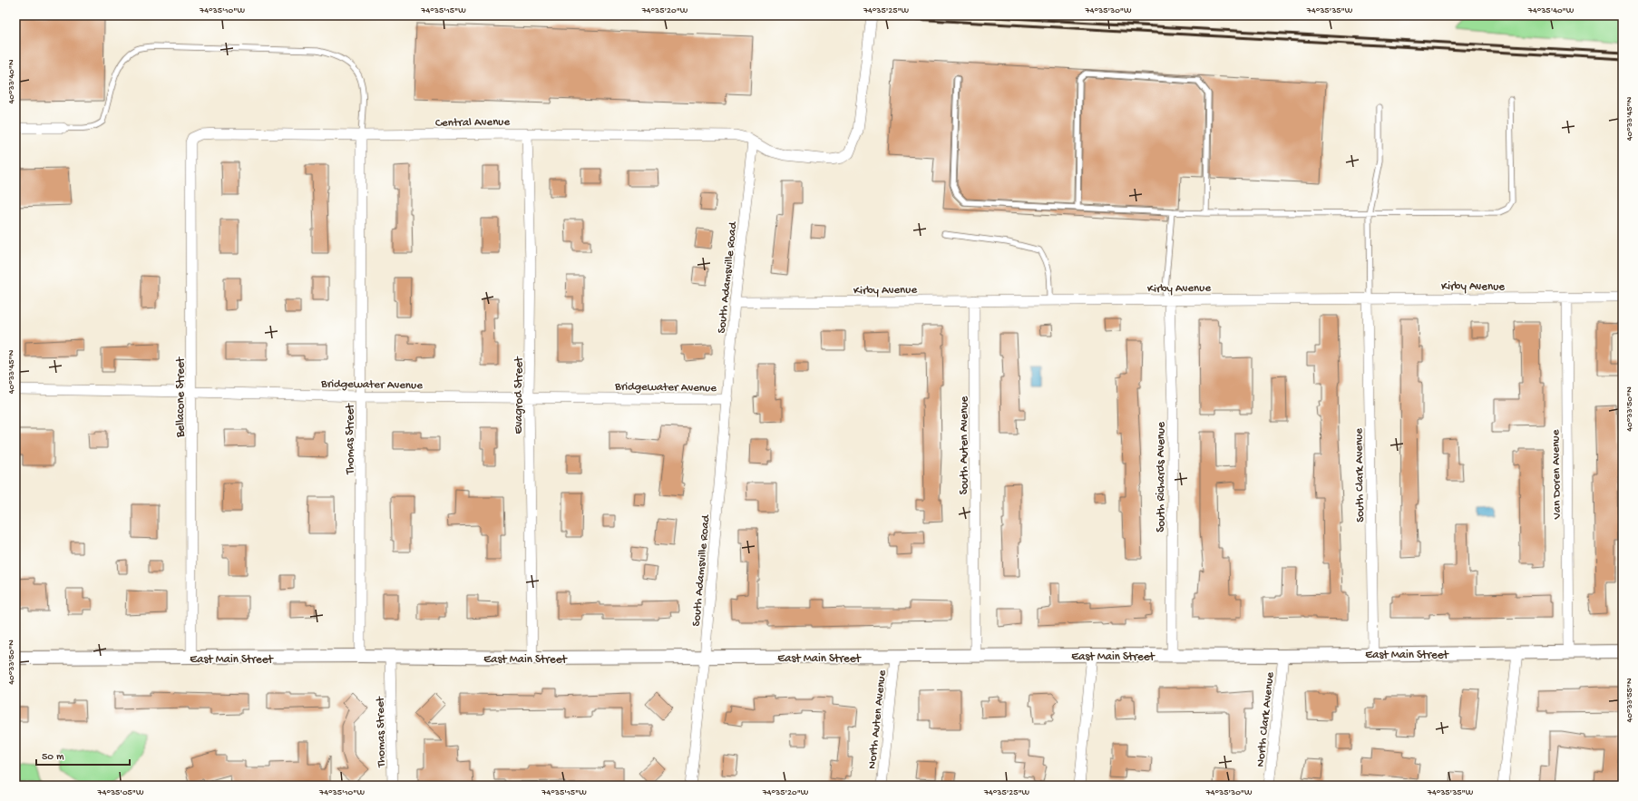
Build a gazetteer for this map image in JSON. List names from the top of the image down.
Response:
{
  "streets": {
    "street": [
      "Central Avenue",
      "South Adamsville Road",
      "Kirby Avenue",
      "Bridgewater Avenue",
      "Evagrod Street",
      "Bellacone Street",
      "Thomas Street",
      "South Auten Avenue",
      "Van Doren Avenue",
      "South Clark Avenue",
      "South Richards Avenue",
      "East Main Street",
      "North Auten Avenue",
      "North Clark Avenue"
    ]
  },
  "crossings": [
    ["Central Avenue", "South Adamsville Road"],
    ["Central Avenue", "Evagrod Street"],
    ["Central Avenue", "Bellacone Street"],
    ["Central Avenue", "Thomas Street"],
    ["South Adamsville Road", "Kirby Avenue"],
    ["South Adamsville Road", "Bridgewater Avenue"],
    ["South Adamsville Road", "East Main Street"],
    ["Kirby Avenue", "South Auten Avenue"],
    ["Kirby Avenue", "Van Doren Avenue"],
    ["Kirby Avenue", "South Clark Avenue"],
    ["Kirby Avenue", "South Richards Avenue"],
    ["Bridgewater Avenue", "Evagrod Street"],
    ["Bridgewater Avenue", "Bellacone Street"],
    ["Bridgewater Avenue", "Thomas Street"],
    ["Evagrod Street", "East Main Street"],
    ["Bellacone Street", "East Main Street"],
    ["Thomas Street", "East Main Street"],
    ["South Auten Avenue", "East Main Street"],
    ["Van Doren Avenue", "East Main Street"],
    ["South Clark Avenue", "East Main Street"],
    ["South Richards Avenue", "East Main Street"],
    ["East Main Street", "North Auten Avenue"],
    ["East Main Street", "North Clark Avenue"]
  ],
  "scale_bar": "50 m",
  "coordinates": [
    "74°35'10\"W",
    "74°35'15\"W",
    "74°35'20\"W",
    "74°35'25\"W",
    "74°35'30\"W",
    "74°35'35\"W",
    "74°35'40\"W",
    "40°33'40\"N",
    "40°33'45\"N",
    "40°33'50\"N",
    "40°33'55\"N",
    "74°35'05\"W"
  ]
}
